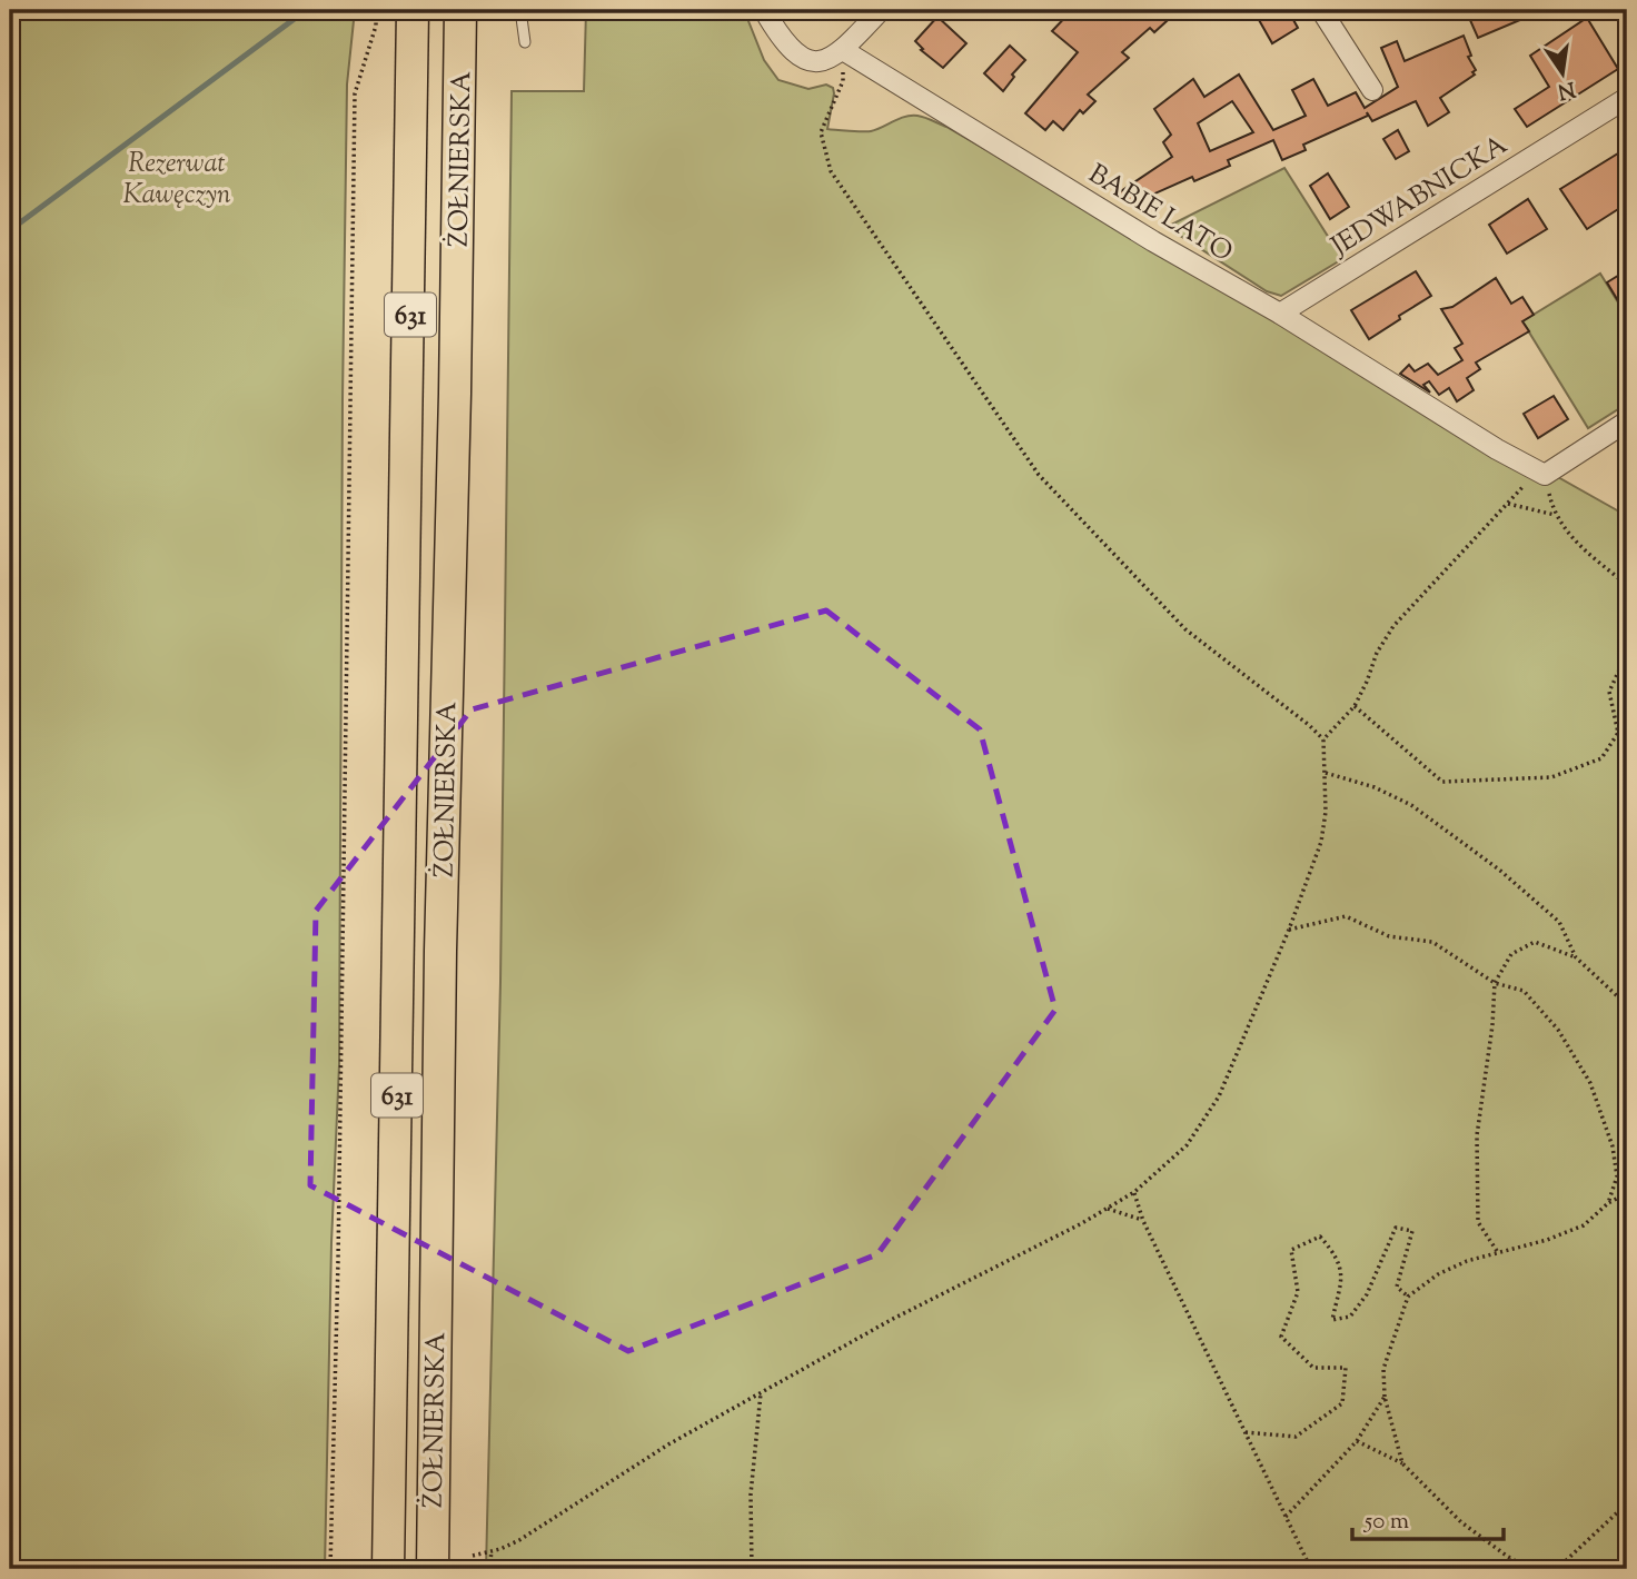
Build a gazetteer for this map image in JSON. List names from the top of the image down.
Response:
{
  "streets": {
    "main road": ["ŻOŁNIERSKA", "631"],
    "street": ["JEDWABNICKA", "BABIE LATO"]
  },
  "crossings": [
    ["JEDWABNICKA", "BABIE LATO"]
  ],
  "parks": ["Rezerwat Kawęczyn"],
  "scale_bar": "50 m",
  "north": "bottom"
}
